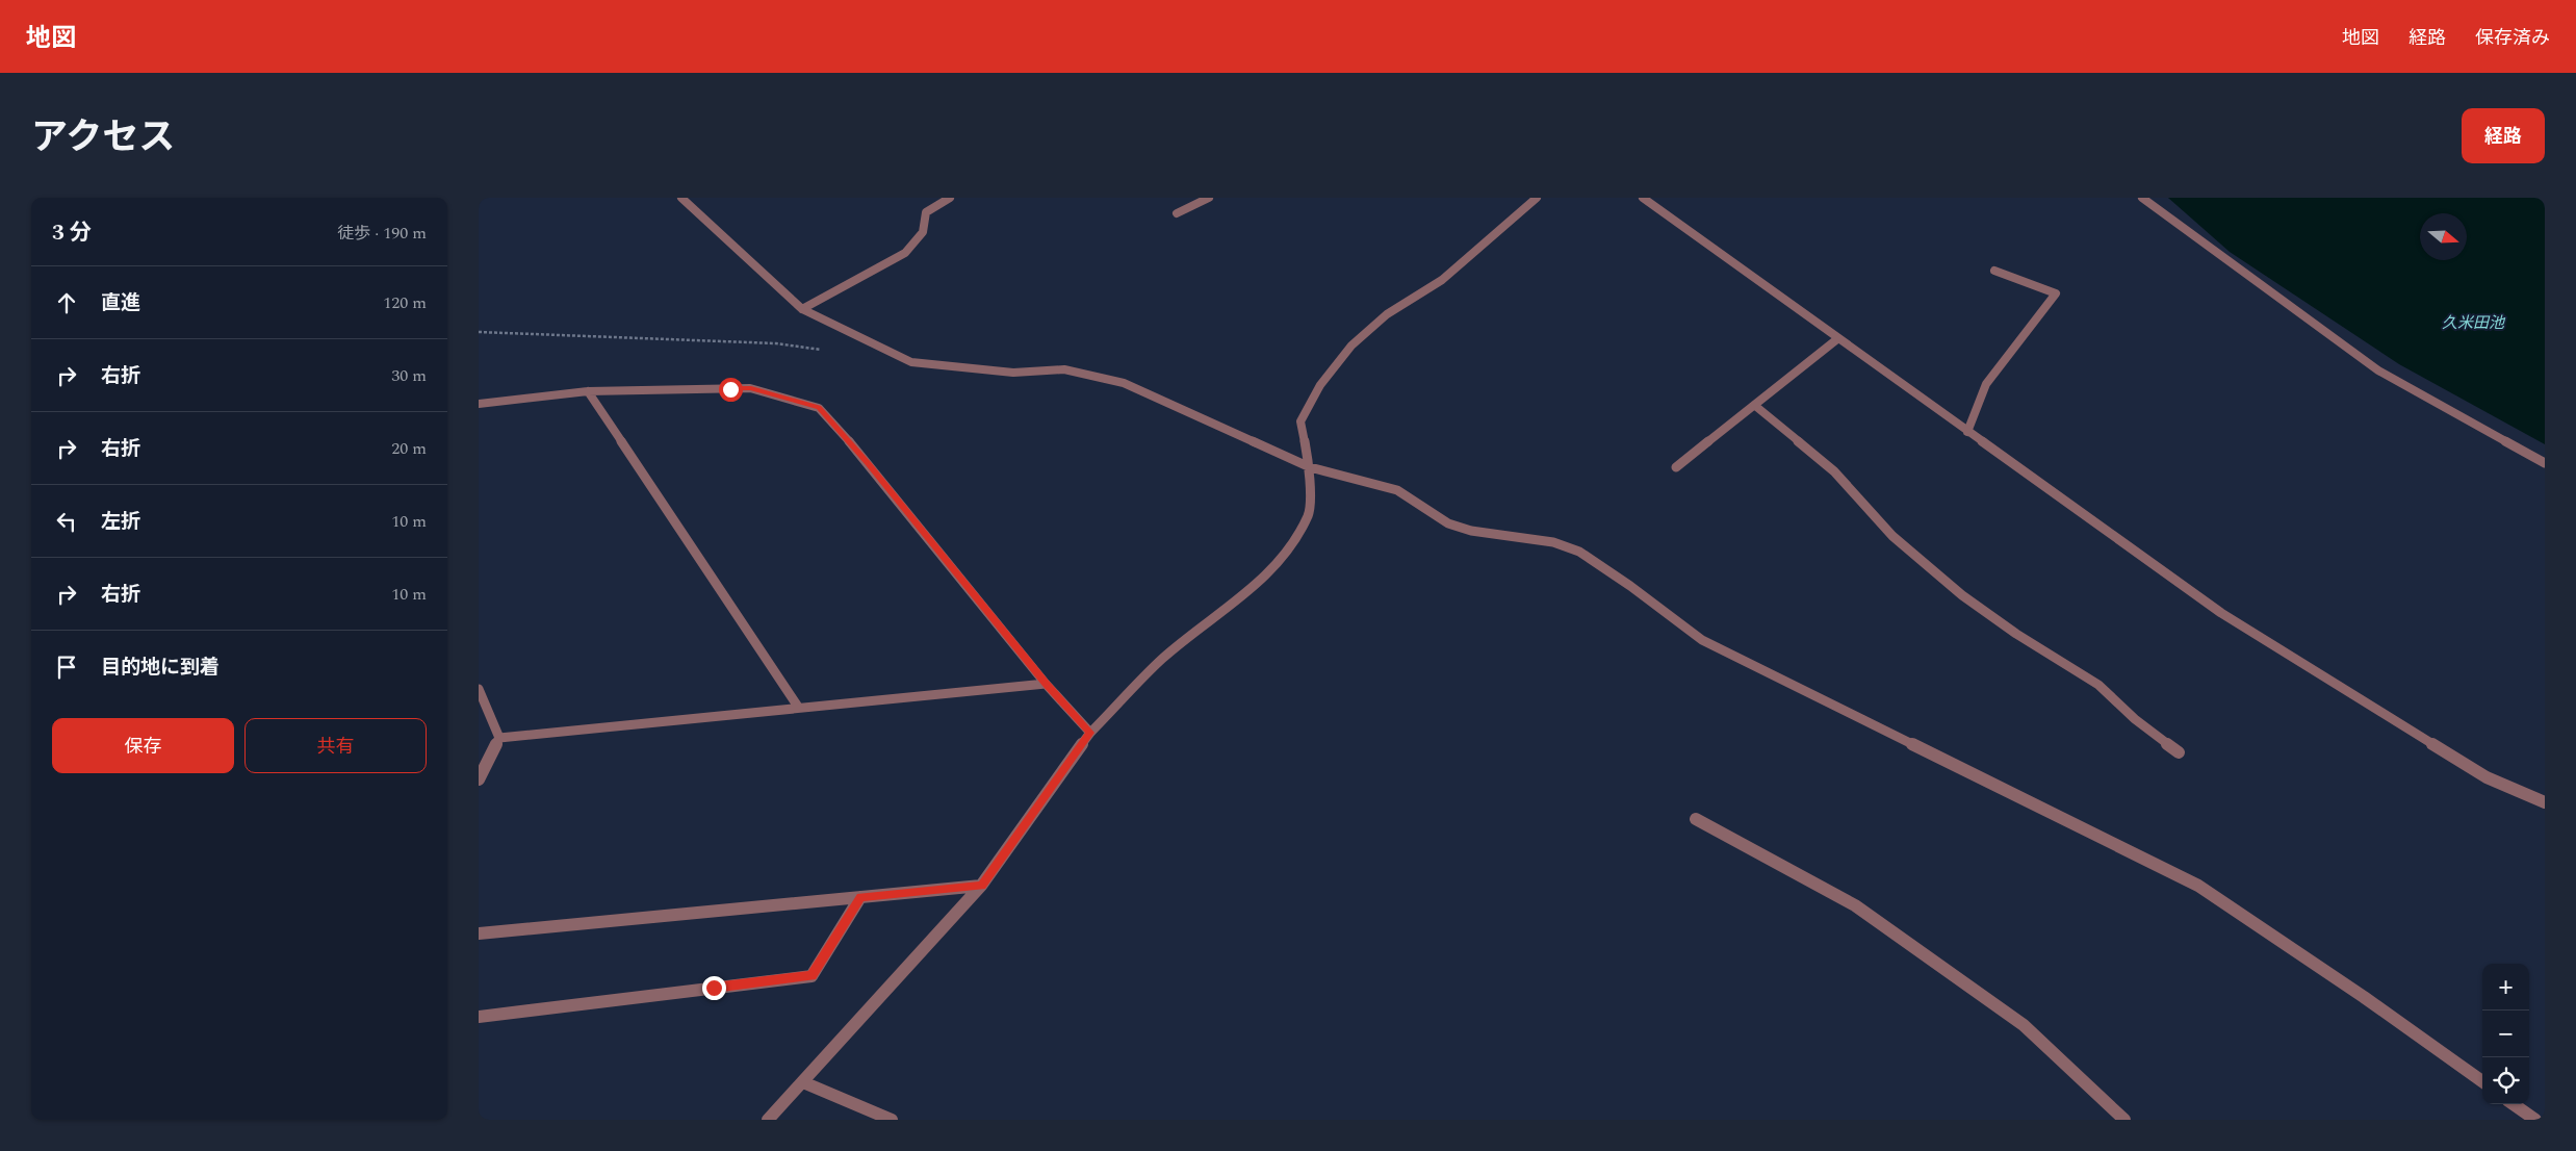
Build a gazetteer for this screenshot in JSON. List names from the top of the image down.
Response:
{
  "water": ["久米田池"],
  "north": "right",
  "page": {
    "header": "地図",
    "nav": ["地図", "経路", "保存済み"],
    "title": "アクセス",
    "buttons": [
      "経路",
      ["保存", "共有"]
    ],
    "heading": ["3 分", "徒歩 · 190 m"],
    "list": [
      ["直進", "120 m"],
      ["右折", "30 m"],
      ["右折", "20 m"],
      ["左折", "10 m"],
      ["右折", "10 m"],
      "目的地に到着"
    ],
    "map_buttons": ["+", "−"]
  }
}
